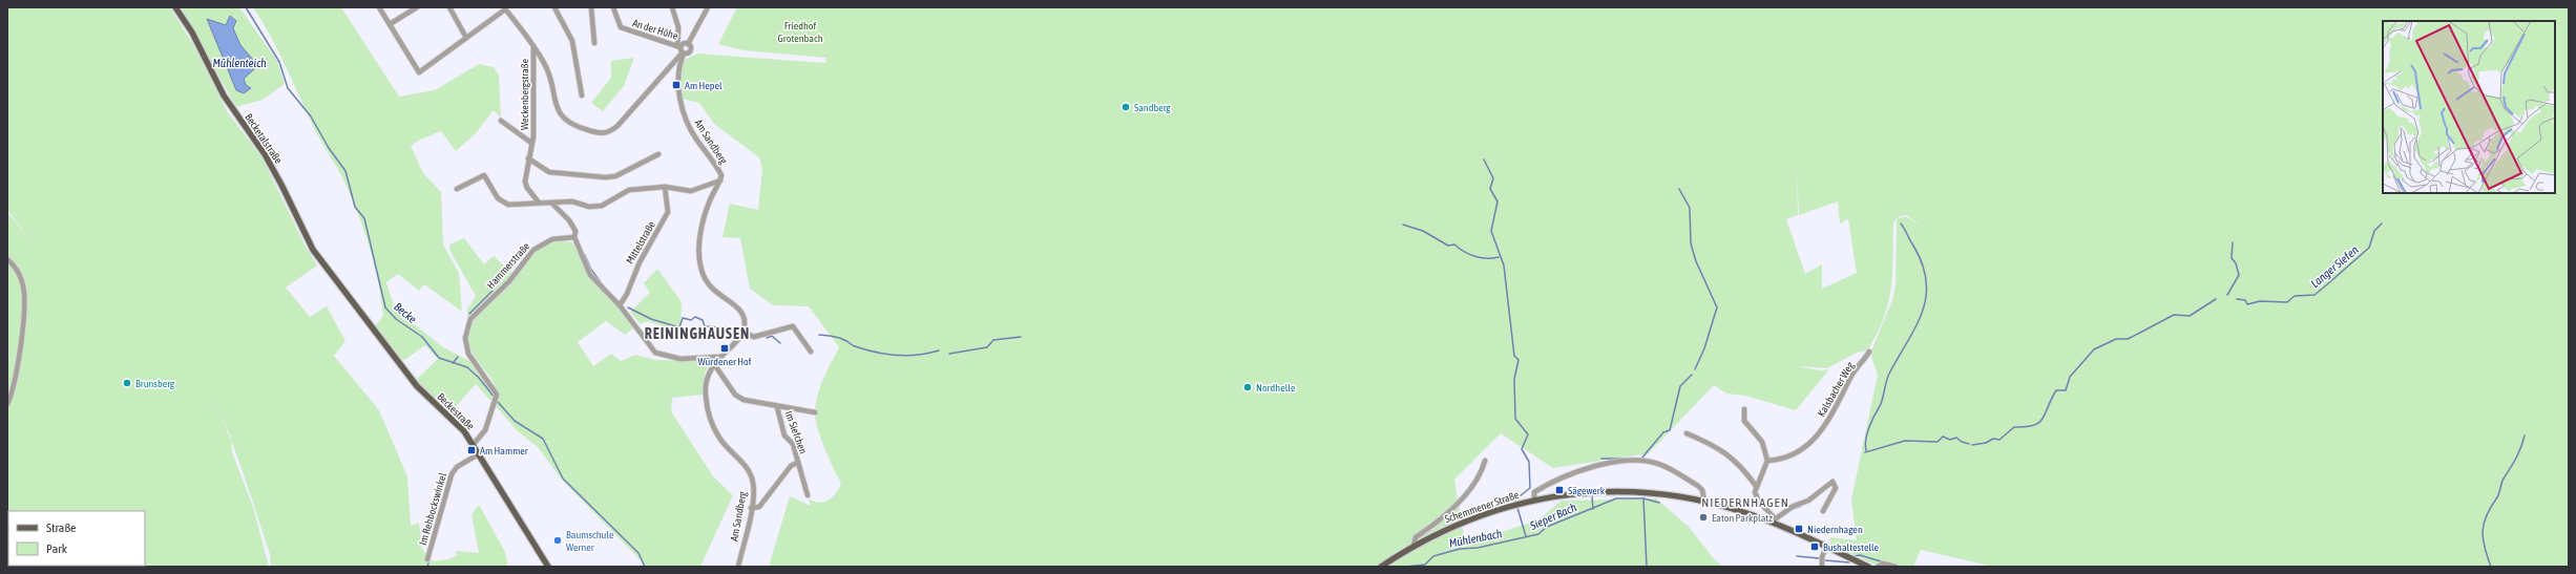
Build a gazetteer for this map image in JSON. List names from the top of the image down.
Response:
{
  "streets": {
    "main road": ["Becketalstraße", "Beckestraße", "Schemmener Straße"],
    "street": [
      "An der Höhe",
      "Weckenbergstraße",
      "Am Sandberg",
      "Mittelstraße",
      "Hammerstraße",
      "Kalsbacher Weg",
      "Im Siefchen",
      "Im Rehbockswinkel"
    ]
  },
  "crossings": [
    ["Becketalstraße", "Beckestraße"],
    ["Am Sandberg", "Im Siefchen"],
    ["Hammerstraße", "Beckestraße"],
    ["Beckestraße", "Im Rehbockswinkel"]
  ],
  "districts": ["REININGHAUSEN", "NIEDERNHAGEN"],
  "water": [
    "Mühlenteich",
    "Langer Siefen",
    "Becke",
    "Sieper Bach",
    "Mühlenbach"
  ],
  "parks": ["Friedhof Grotenbach"],
  "places": {
    "transit": [
      "Am Hepel",
      "Würdener Hof",
      "Am Hammer",
      "Sägewerk",
      "Niedernhagen",
      "Bushaltestelle"
    ],
    "other": [
      "Sandberg",
      "Brunsberg",
      "Nordhelle",
      "Eaton Parkplatz",
      "Baumschule Werner"
    ]
  },
  "legend": ["Straße", "Park"]
}
